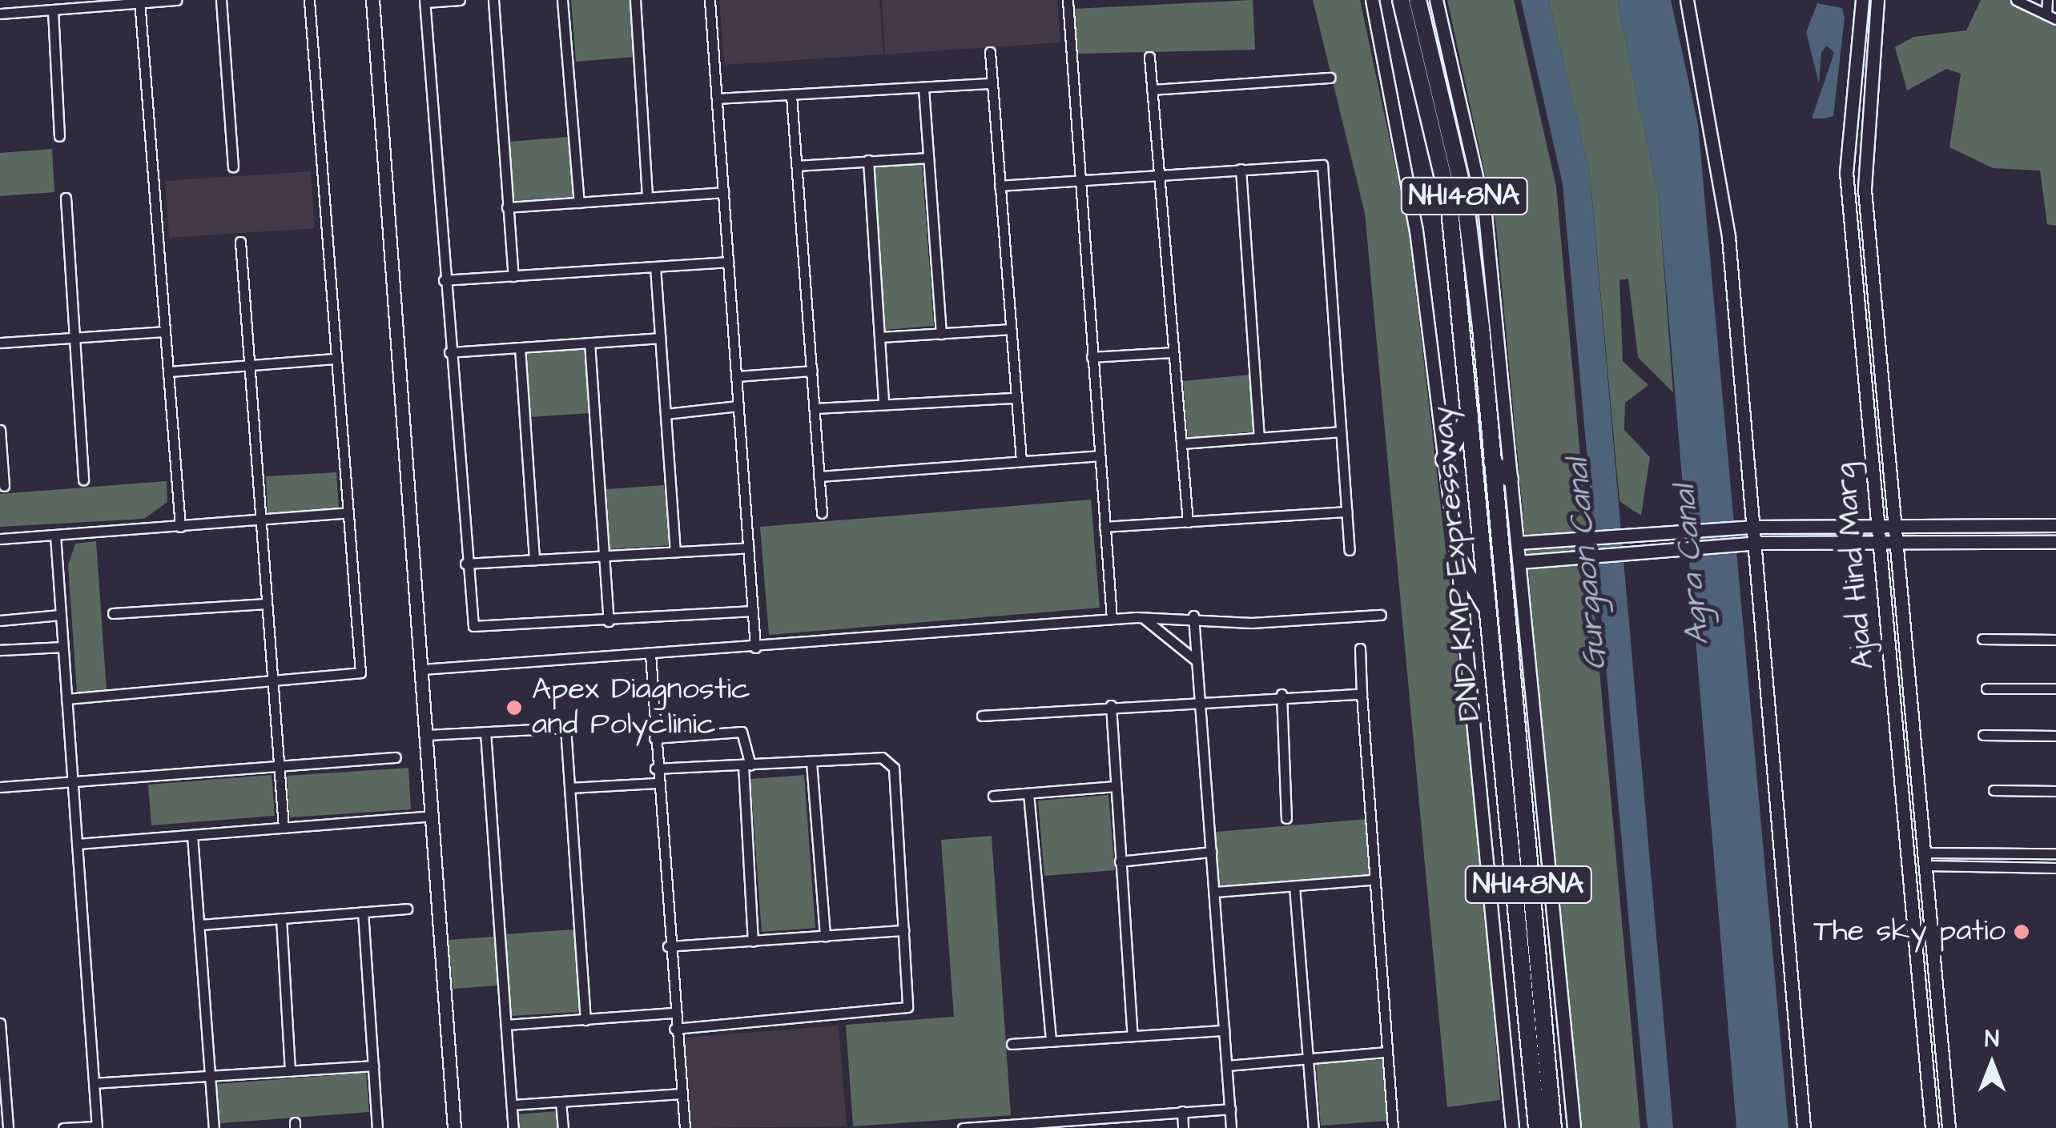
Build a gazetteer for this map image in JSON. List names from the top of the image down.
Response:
{
  "streets": {
    "highway": ["NH148NA", "DND KMP Expressway"],
    "street": ["Ajad Hind Marg"]
  },
  "water": ["Gurgaon Canal", "Agra Canal"],
  "places": ["Apex Diagnostic and Polyclinic", "The sky patio"],
  "north": "top"
}
